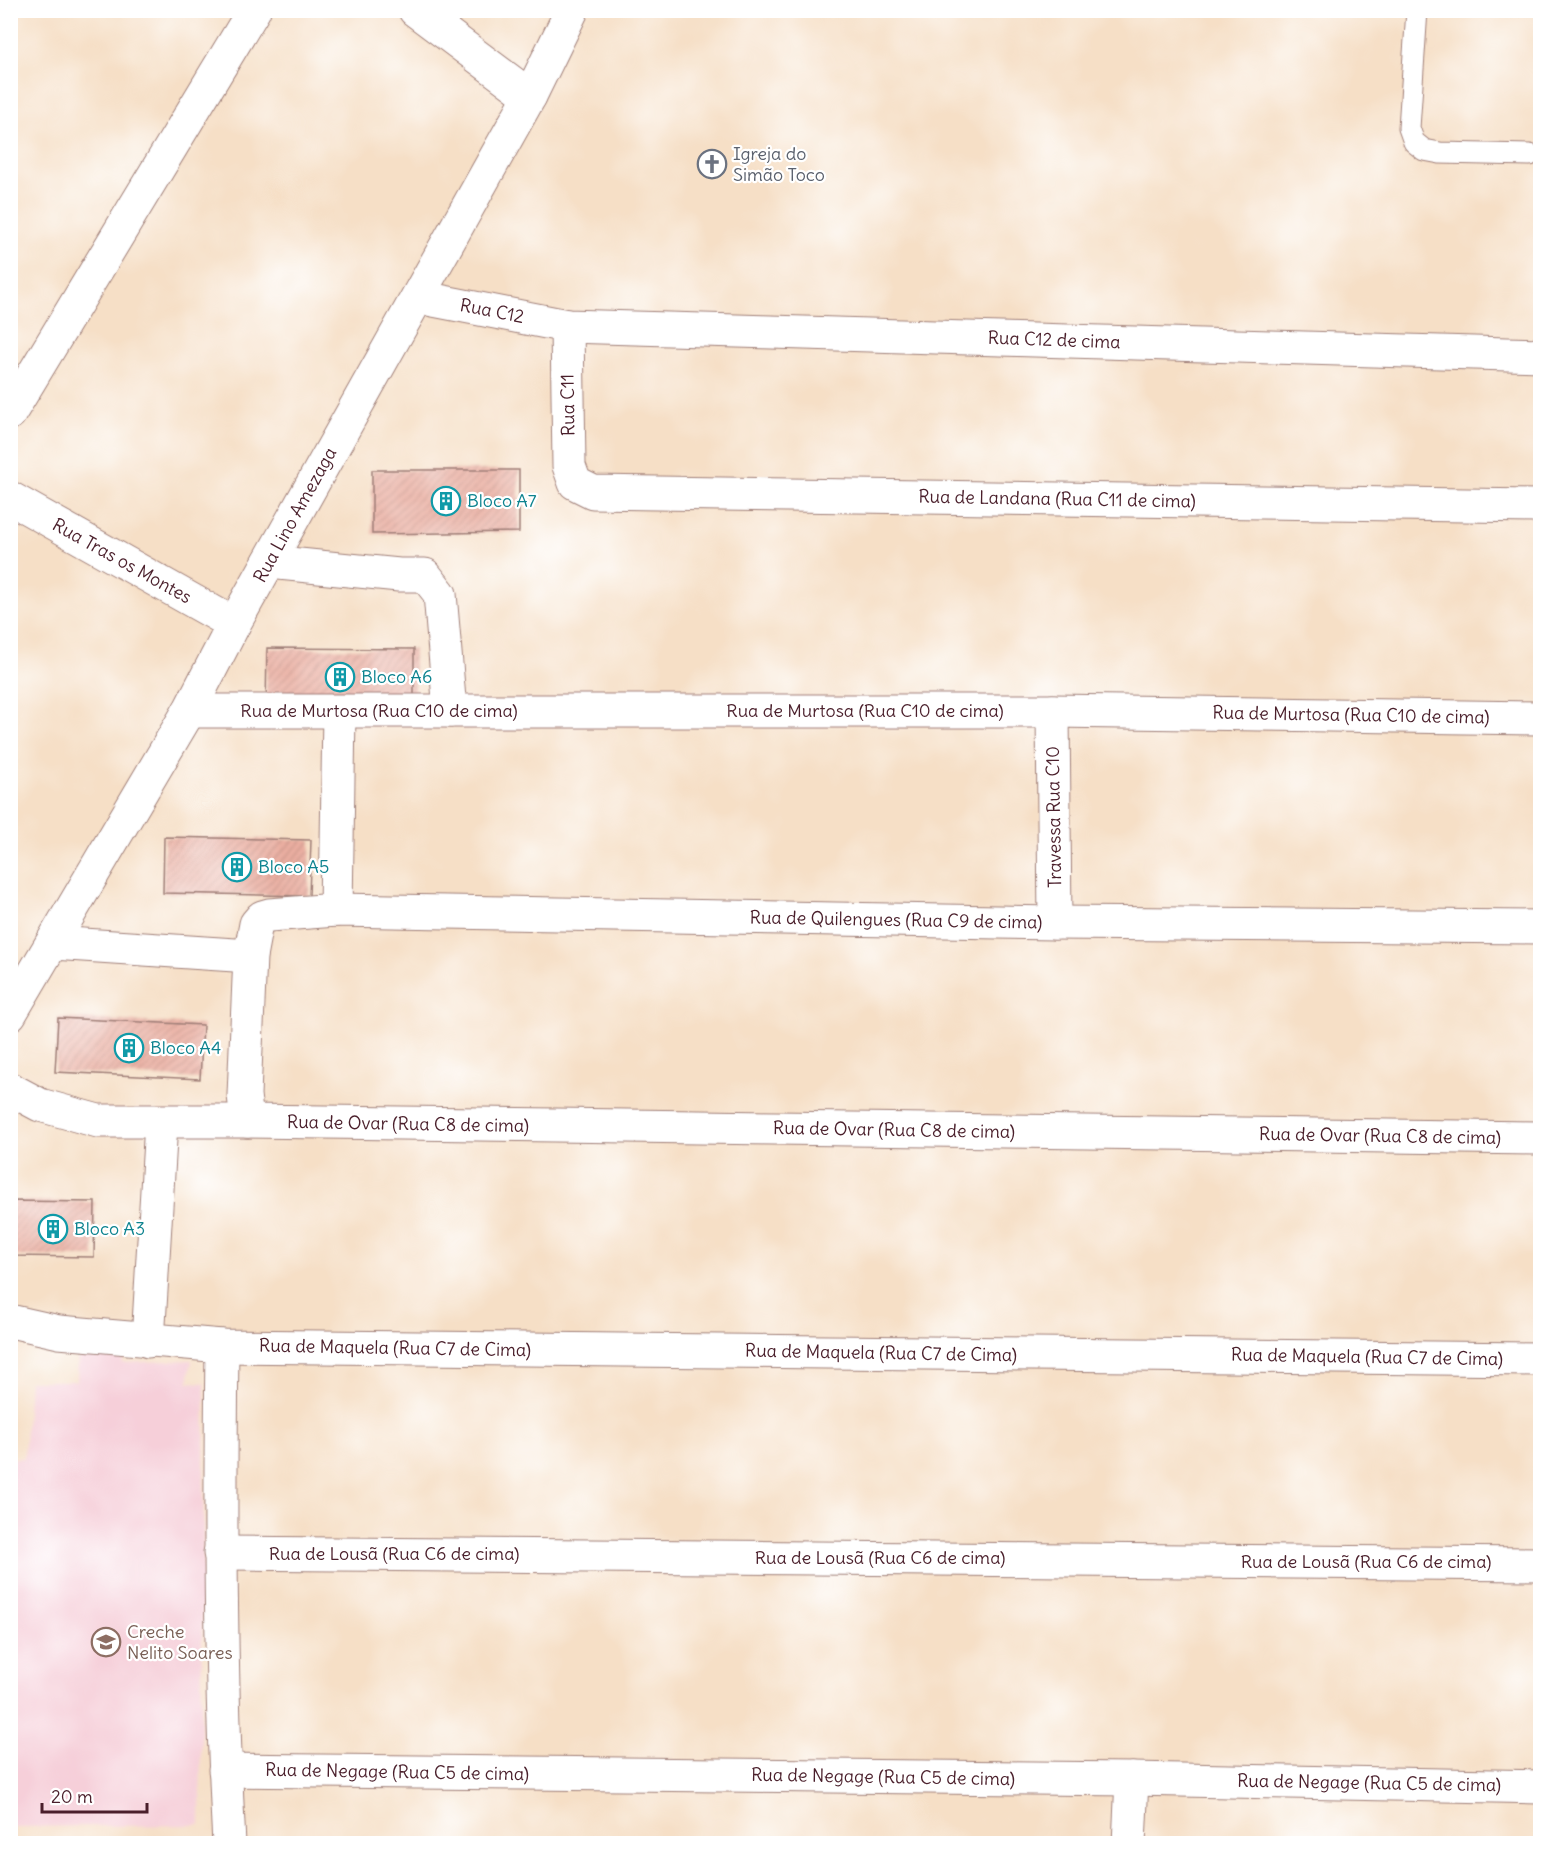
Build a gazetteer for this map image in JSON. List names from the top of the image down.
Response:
{
  "streets": {
    "street": [
      "Rua C12",
      "Rua C12 de cima",
      "Rua C11",
      "Rua de Landana (Rua C11 de cima)",
      "Rua Lino Amezaga",
      "Rua Tras os Montes",
      "Rua de Murtosa (Rua C10 de cima)",
      "Travessa Rua C10",
      "Rua de Quilengues (Rua C9 de cima)",
      "Rua de Ovar (Rua C8 de cima)",
      "Rua de Maquela (Rua C7 de Cima)",
      "Rua de Lousã (Rua C6 de cima)",
      "Rua de Negage (Rua C5 de cima)"
    ]
  },
  "crossings": [
    ["Rua C12", "Rua C12 de cima"],
    ["Rua C12", "Rua C11"],
    ["Rua C12", "Rua Lino Amezaga"],
    ["Rua C12 de cima", "Rua C11"],
    ["Rua C11", "Rua de Landana (Rua C11 de cima)"],
    ["Rua Lino Amezaga", "Rua Tras os Montes"],
    ["Rua Lino Amezaga", "Rua de Murtosa (Rua C10 de cima)"],
    ["Rua de Murtosa (Rua C10 de cima)", "Travessa Rua C10"],
    ["Travessa Rua C10", "Rua de Quilengues (Rua C9 de cima)"]
  ],
  "places": {
    "church": ["Igreja do Simão Toco"],
    "building": [
      "Bloco A7",
      "Bloco A6",
      "Bloco A5",
      "Bloco A4",
      "Bloco A3"
    ],
    "school or university": ["Creche Nelito Soares"]
  },
  "scale_bar": "20 m"
}
